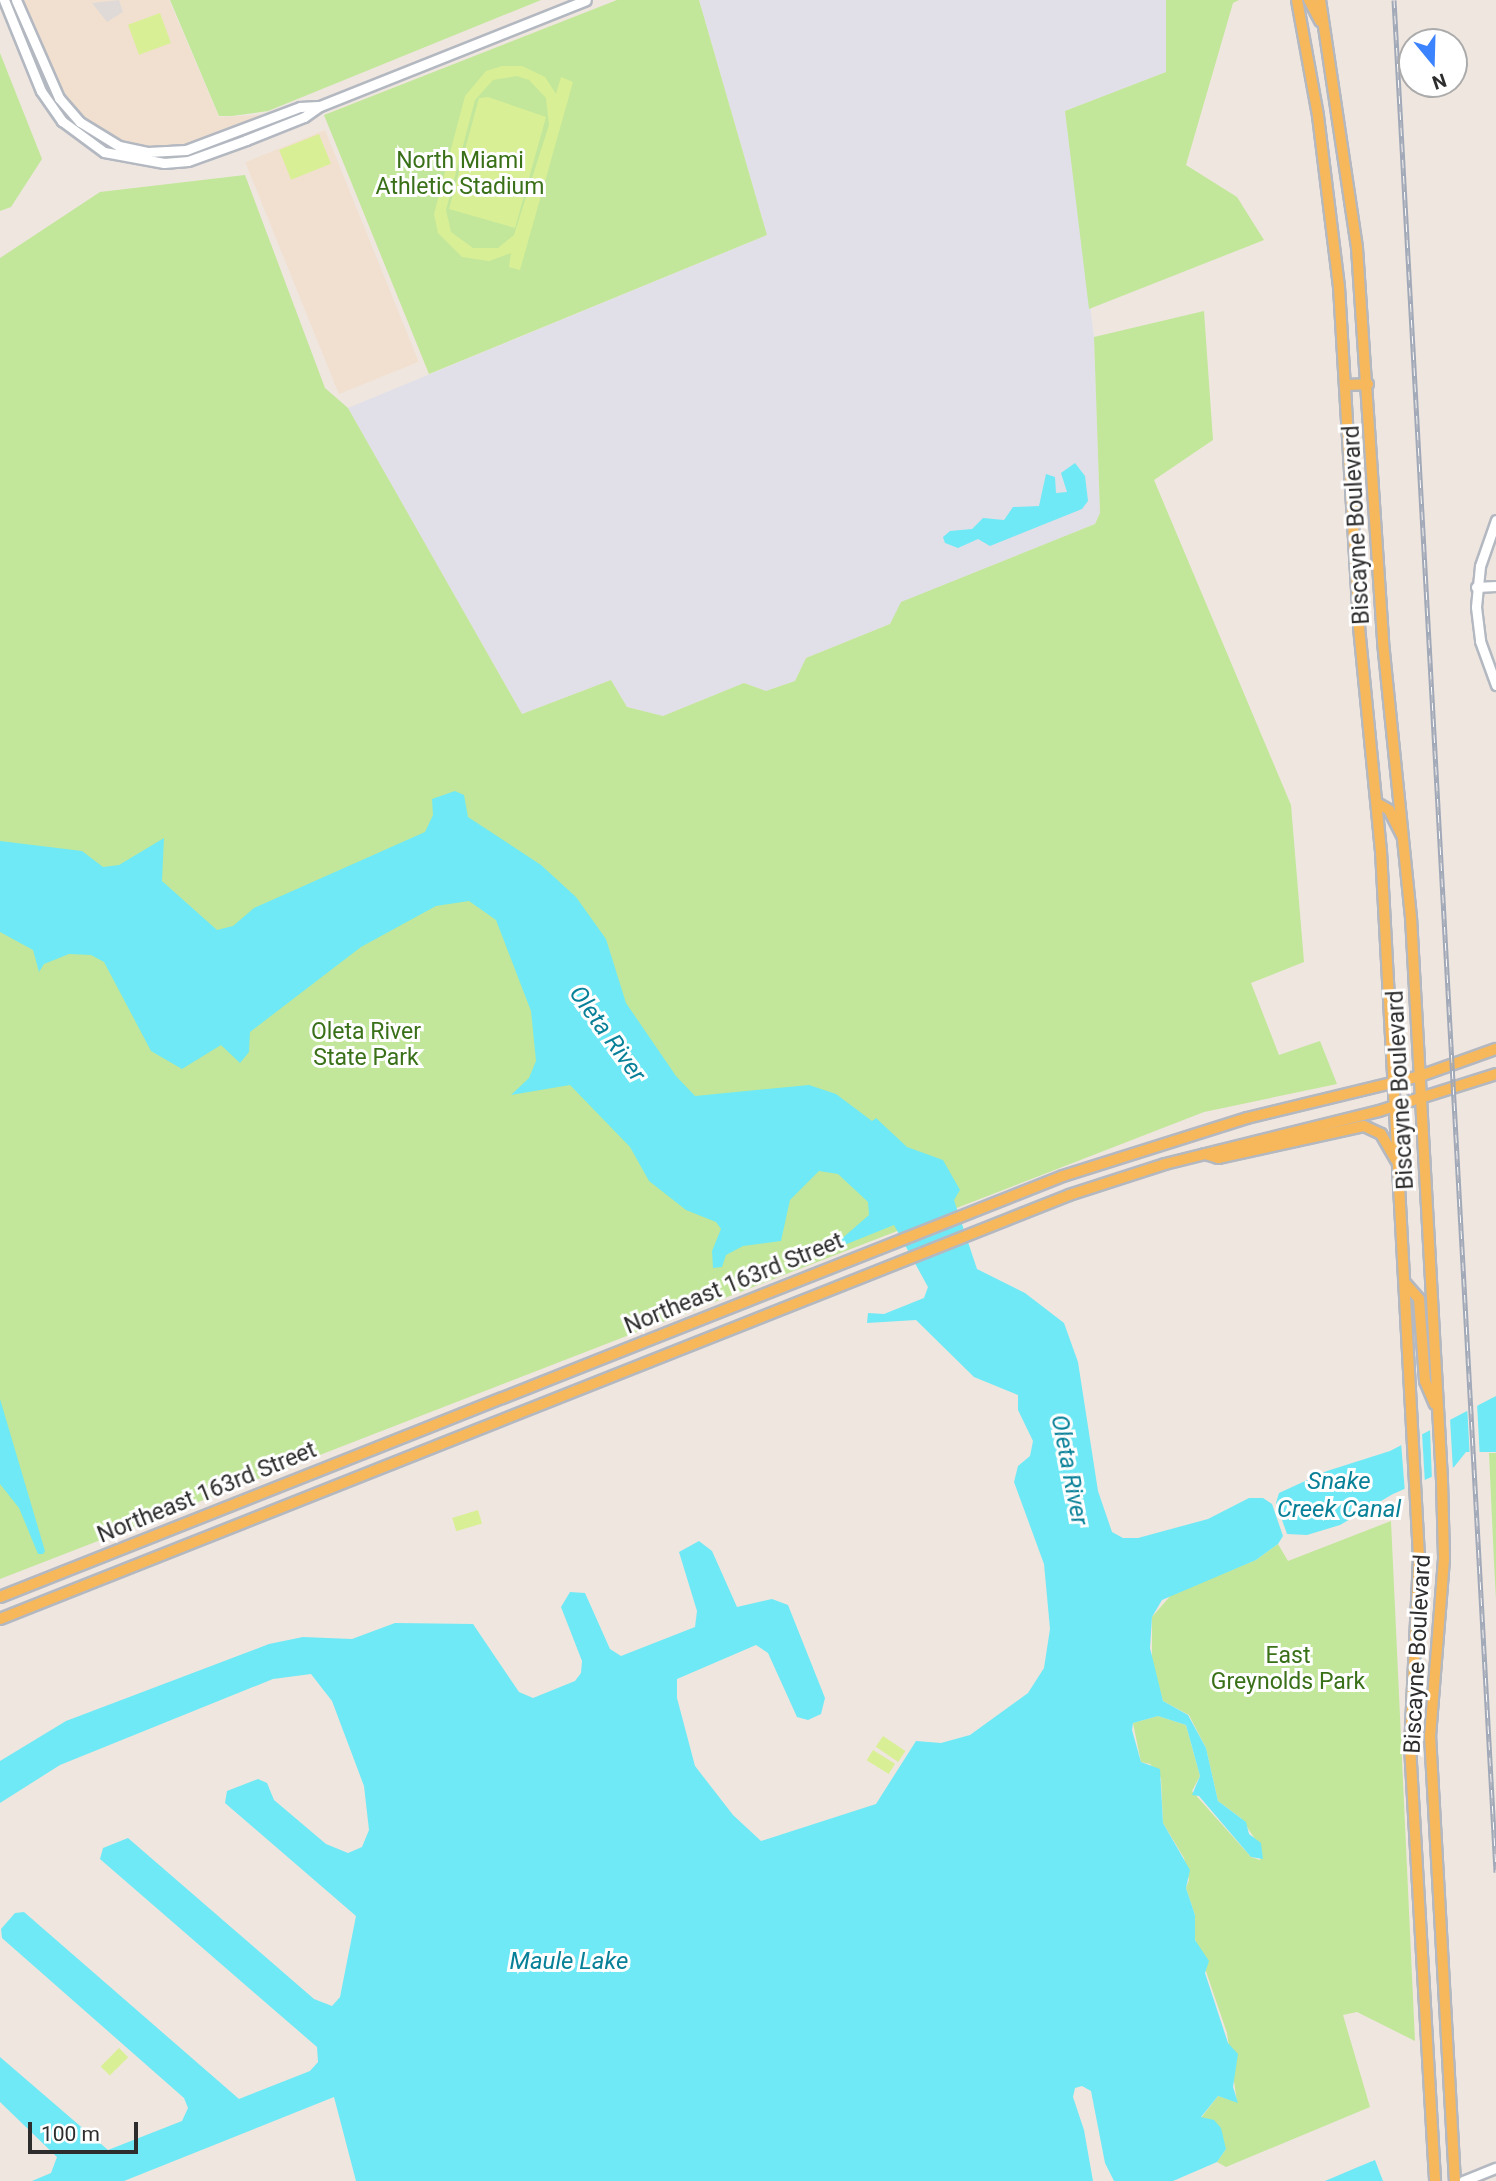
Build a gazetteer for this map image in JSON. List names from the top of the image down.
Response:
{
  "streets": {
    "main road": ["Biscayne Boulevard", "Northeast 163rd Street"]
  },
  "crossings": [
    ["Biscayne Boulevard", "Northeast 163rd Street"]
  ],
  "water": ["Oleta River", "Snake Creek Canal", "Maule Lake"],
  "parks": ["North Miami Athletic Stadium", "Oleta River State Park", "East Greynolds Park"],
  "scale_bar": "100 m",
  "north": "bottom"
}
